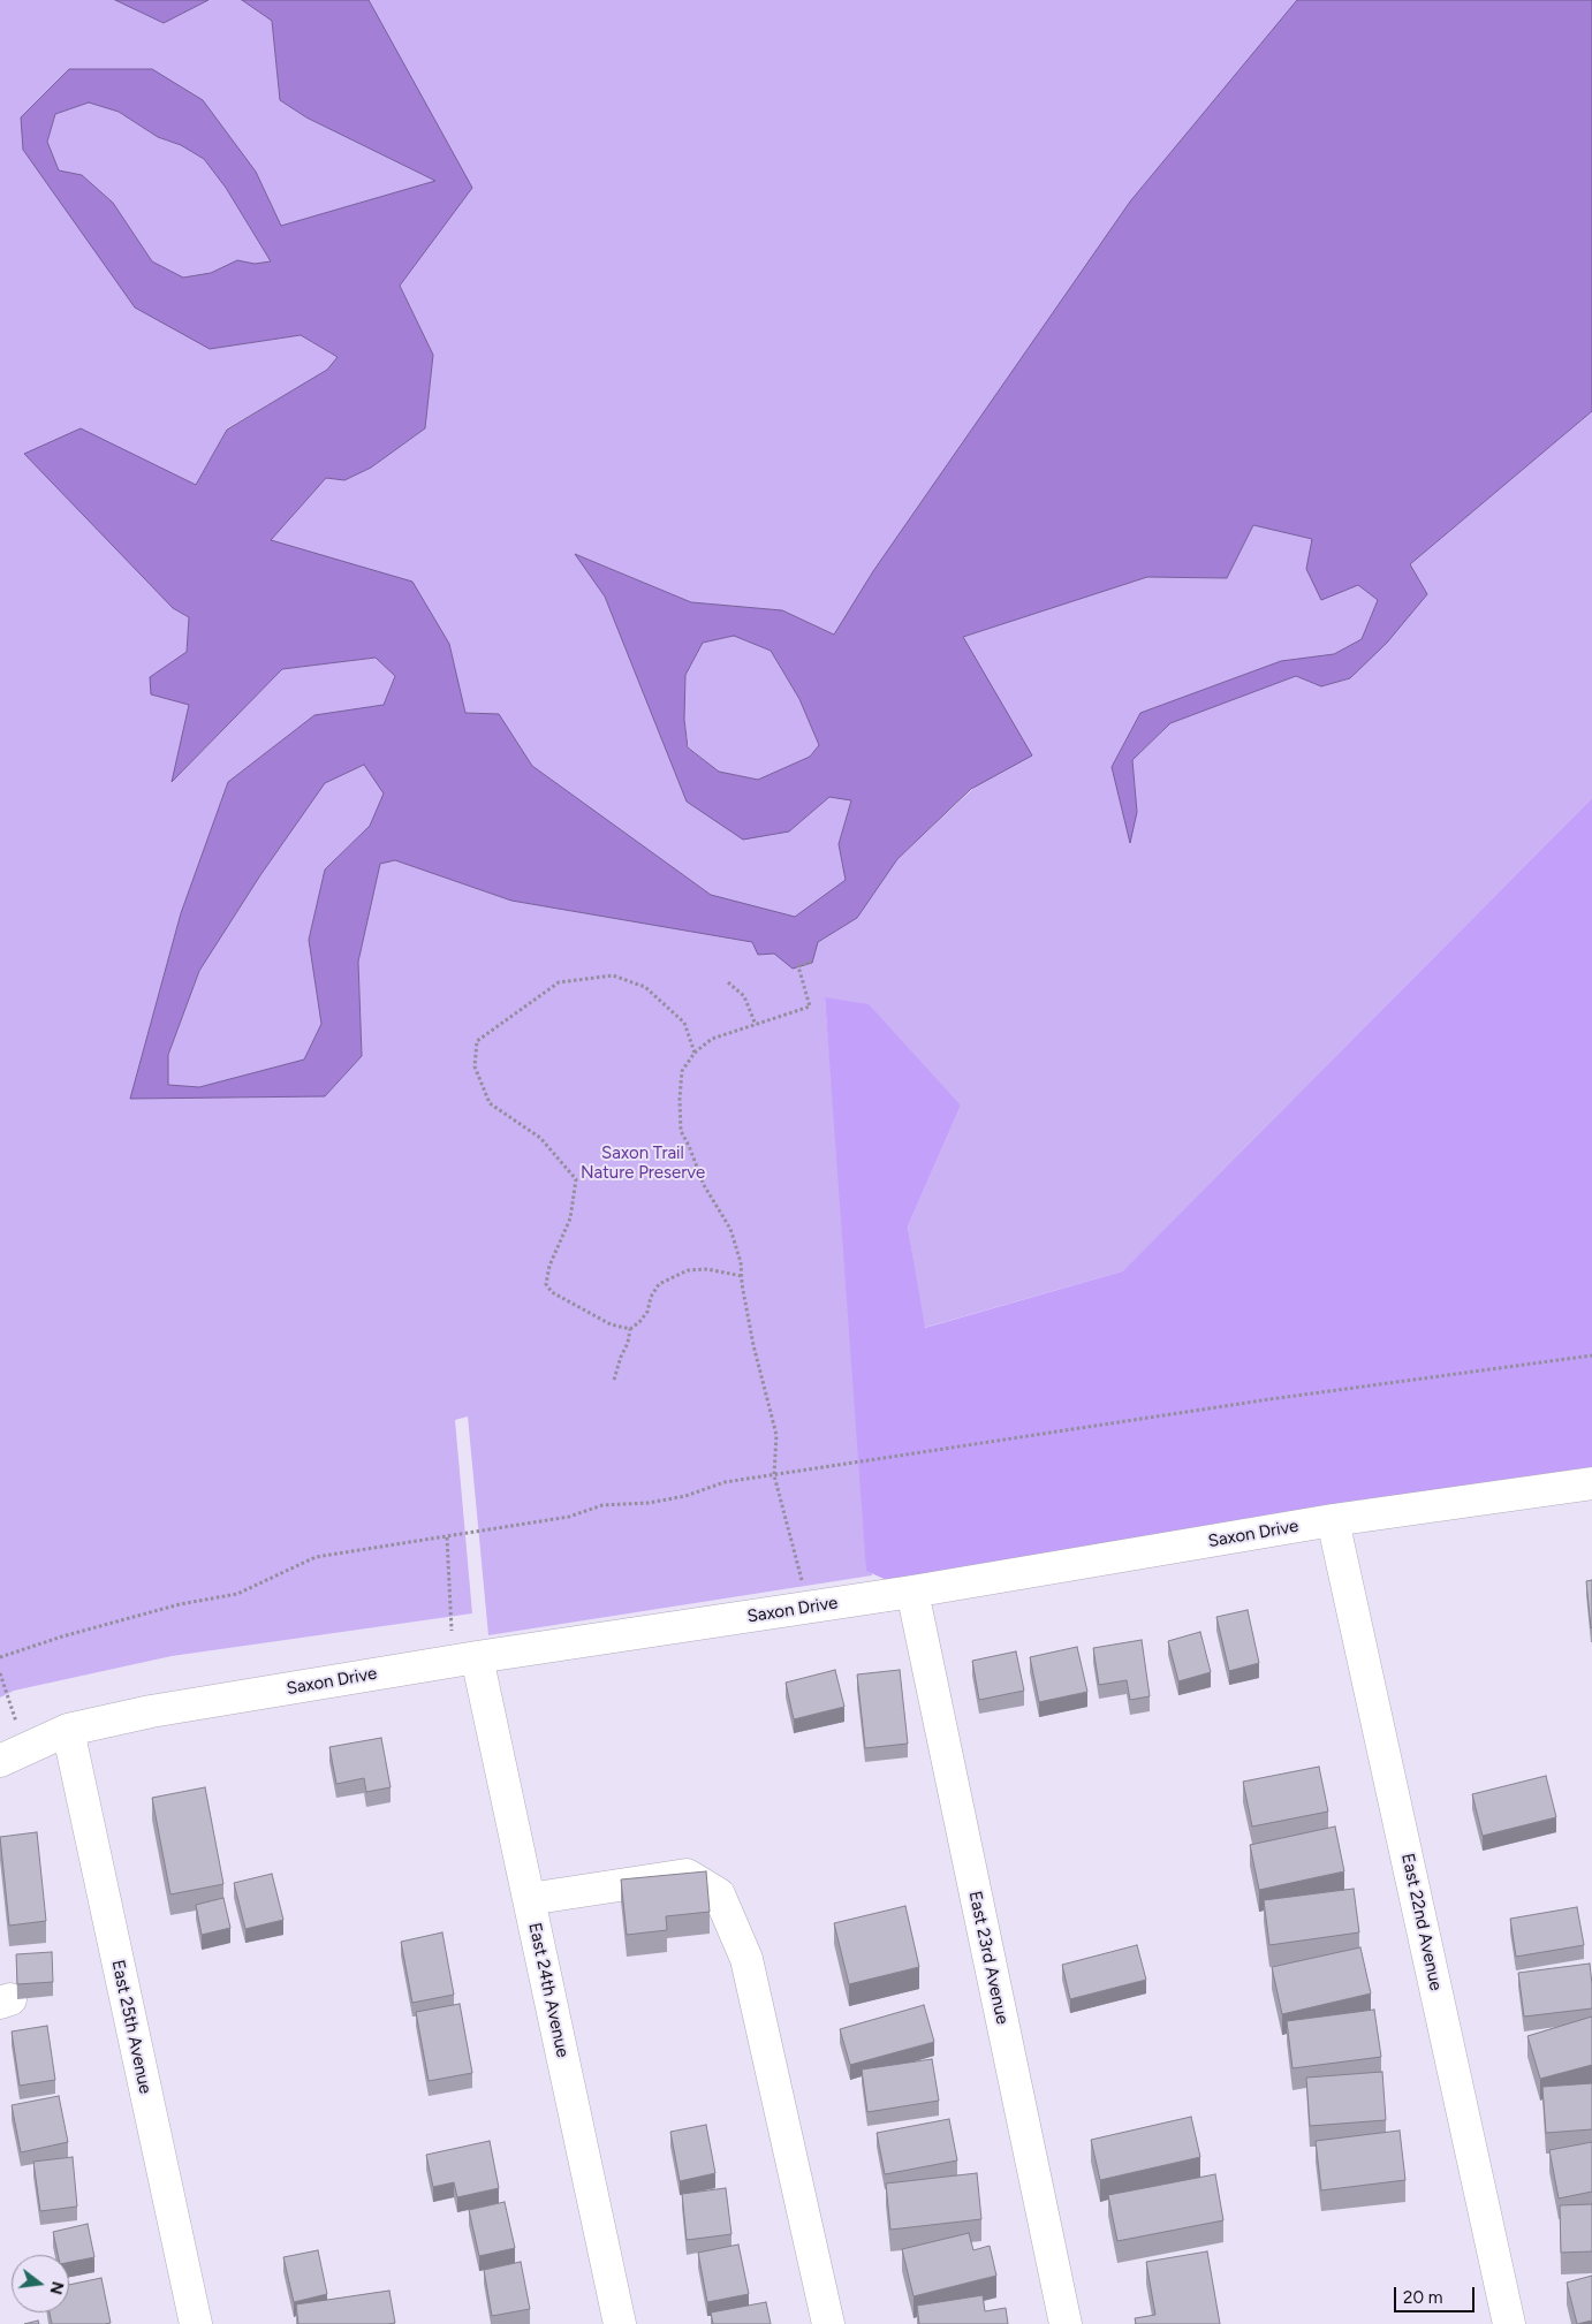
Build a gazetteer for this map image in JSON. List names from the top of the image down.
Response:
{
  "streets": {
    "street": [
      "Saxon Drive",
      "East 22nd Avenue",
      "East 23rd Avenue",
      "East 24th Avenue",
      "East 25th Avenue"
    ]
  },
  "crossings": [
    ["Saxon Drive", "East 22nd Avenue"],
    ["Saxon Drive", "East 23rd Avenue"],
    ["Saxon Drive", "East 24th Avenue"],
    ["Saxon Drive", "East 25th Avenue"]
  ],
  "parks": ["Saxon Trail Nature Preserve"],
  "scale_bar": "20 m",
  "north": "right"
}
